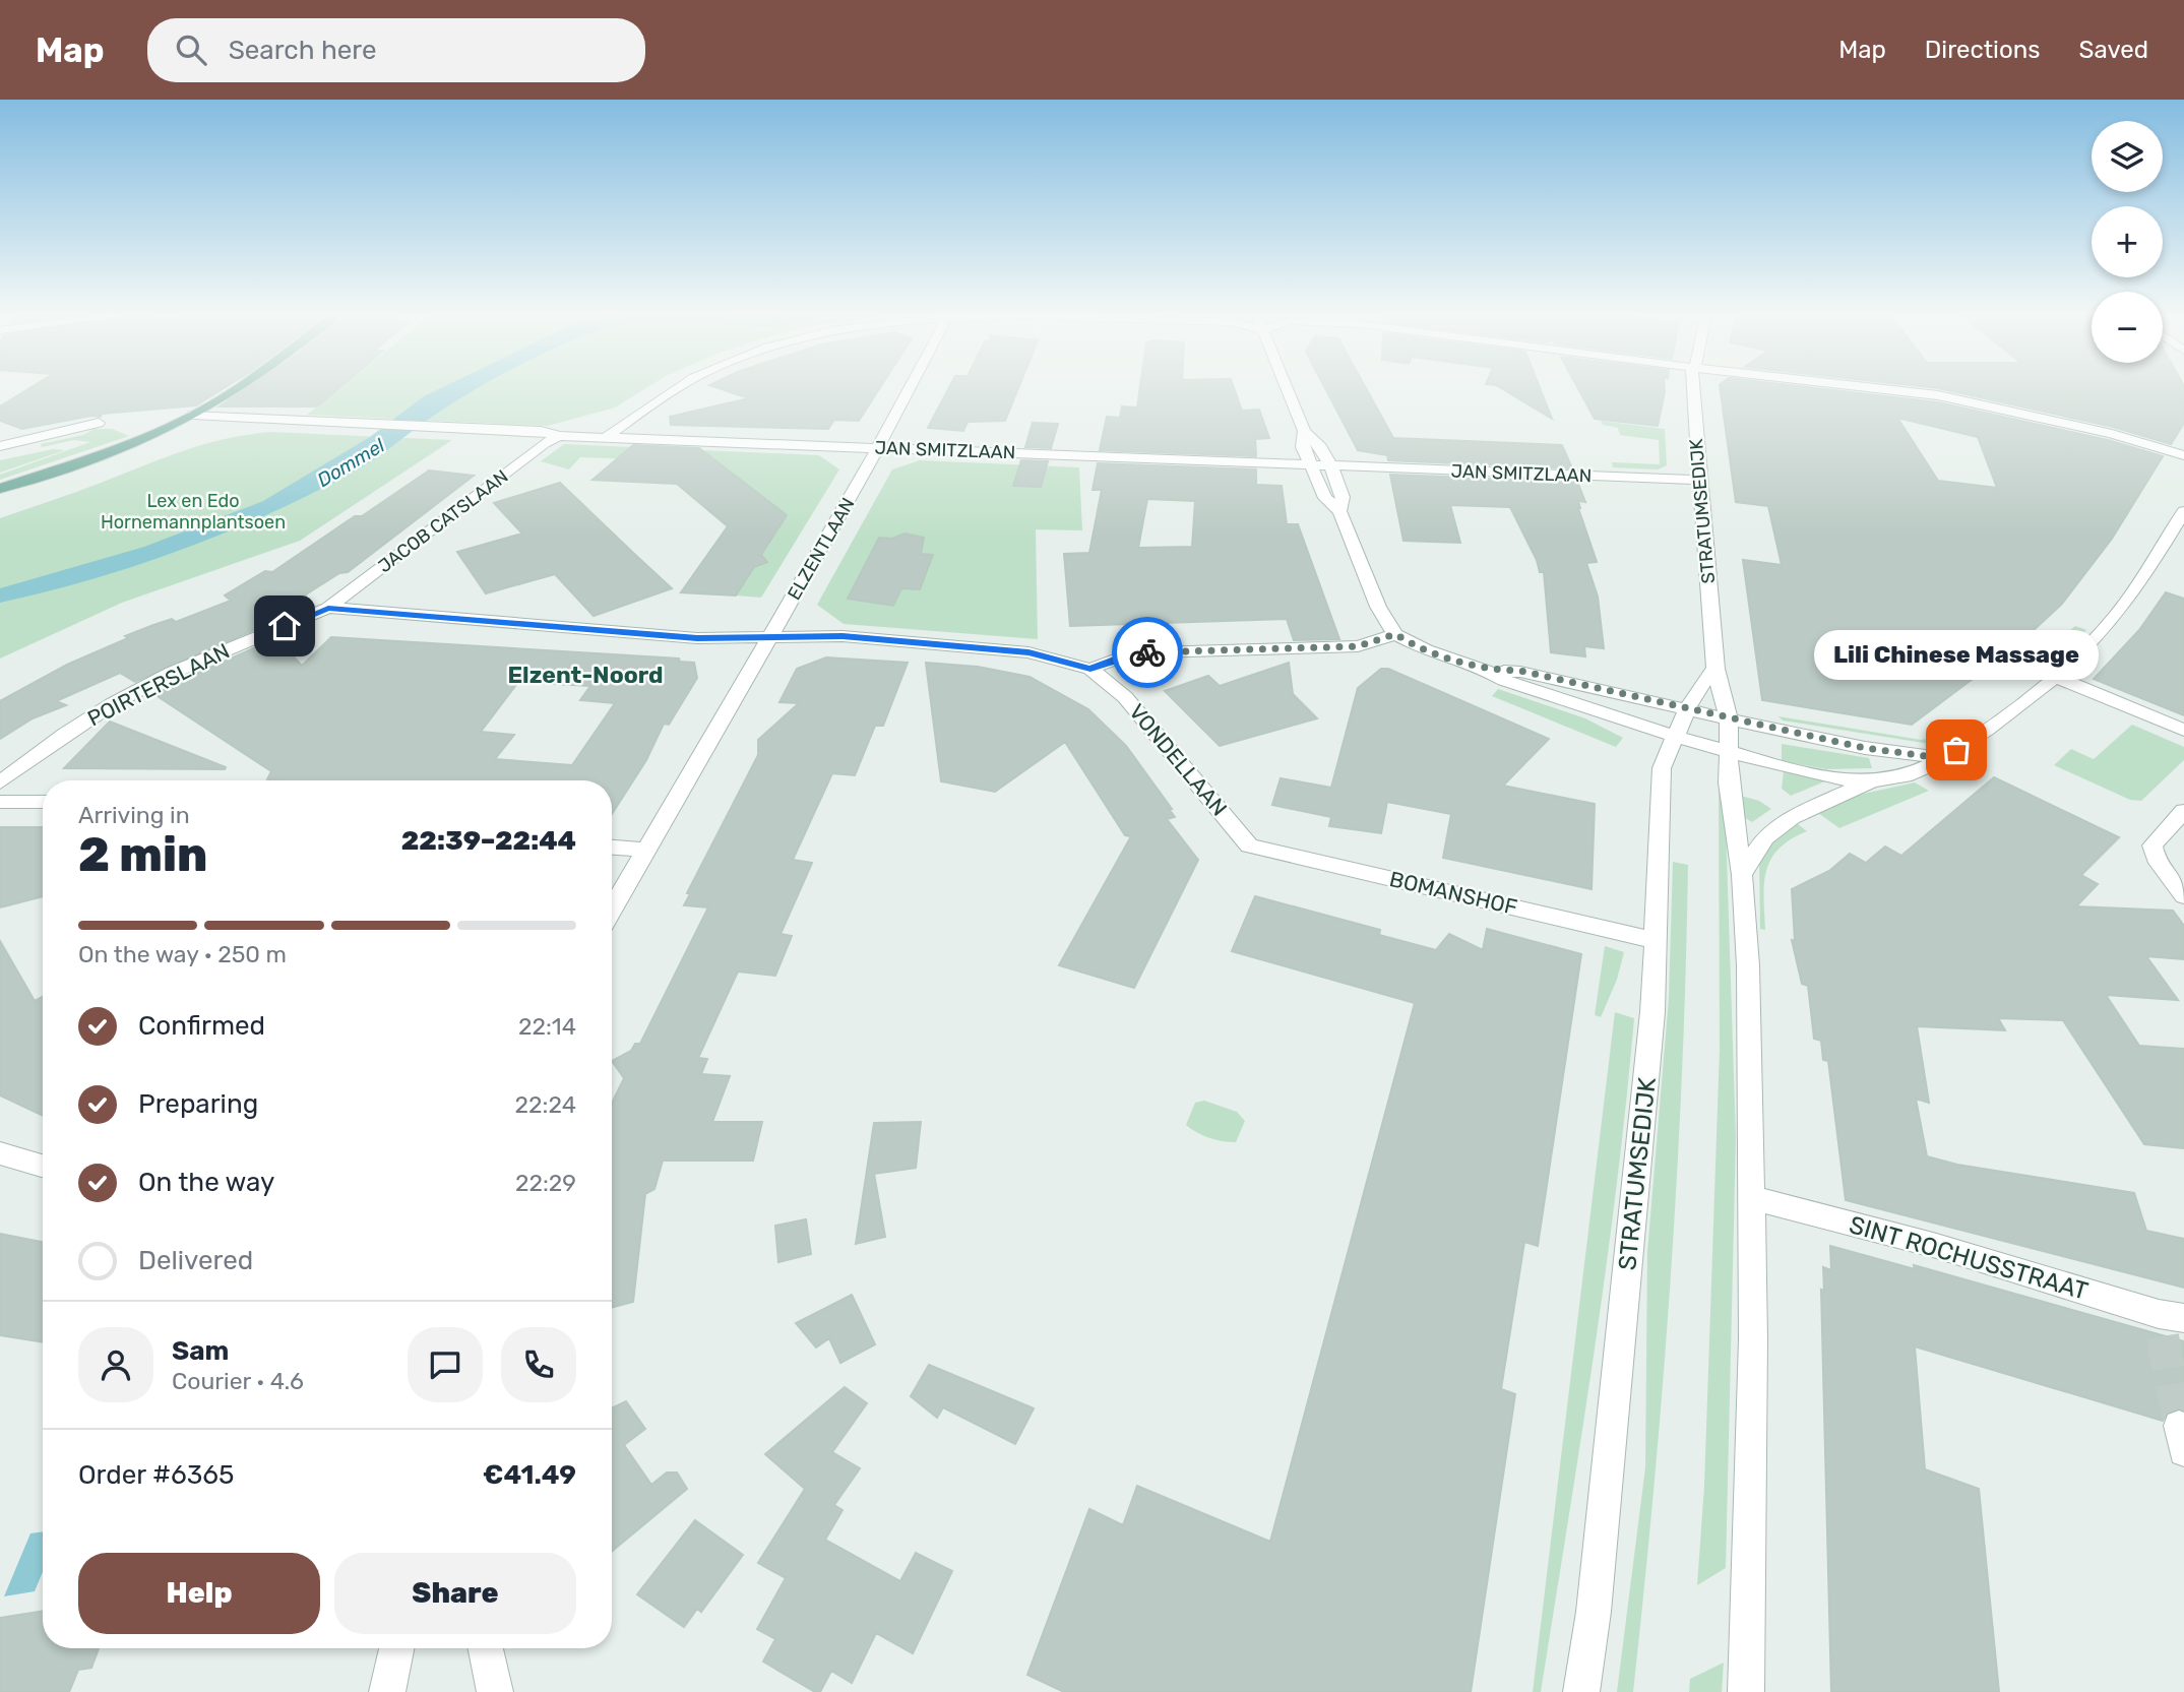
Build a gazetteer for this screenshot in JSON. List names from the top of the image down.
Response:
{
  "streets": {
    "street": [
      "JAN SMITZLAAN",
      "STRATUMSEDIJK",
      "JACOB CATSLAAN",
      "ELZENTLAAN",
      "POIRTERSLAAN",
      "VONDELLAAN",
      "BOMANSHOF",
      "SINT ROCHUSSTRAAT"
    ]
  },
  "crossings": [
    ["JAN SMITZLAAN", "STRATUMSEDIJK"],
    ["JAN SMITZLAAN", "JACOB CATSLAAN"],
    ["JAN SMITZLAAN", "ELZENTLAAN"],
    ["STRATUMSEDIJK", "BOMANSHOF"],
    ["STRATUMSEDIJK", "SINT ROCHUSSTRAAT"],
    ["JACOB CATSLAAN", "POIRTERSLAAN"],
    ["JACOB CATSLAAN", "VONDELLAAN"],
    ["ELZENTLAAN", "VONDELLAAN"],
    ["POIRTERSLAAN", "VONDELLAAN"],
    ["VONDELLAAN", "BOMANSHOF"]
  ],
  "districts": ["Elzent-Noord"],
  "water": ["Dommel"],
  "parks": ["Lex en Edo Hornemannplantsoen"],
  "places": ["Lili Chinese Massage"],
  "page": {
    "header": "Map",
    "search": "Search here",
    "nav": ["Map", "Directions", "Saved"],
    "map_buttons": ["+", "−"],
    "bubble": "Lili Chinese Massage",
    "heading": ["2 min", "Arriving in", "22:39–22:44"],
    "panel": [
      "Sam",
      "Courier · 4.6",
      "Order #6365",
      "€41.49"
    ],
    "bar": "On the way · 250 m",
    "list": [
      ["Confirmed", "22:14"],
      ["Preparing", "22:24"],
      ["On the way", "22:29"],
      "Delivered"
    ],
    "buttons": ["Help", "Share"]
  }
}
